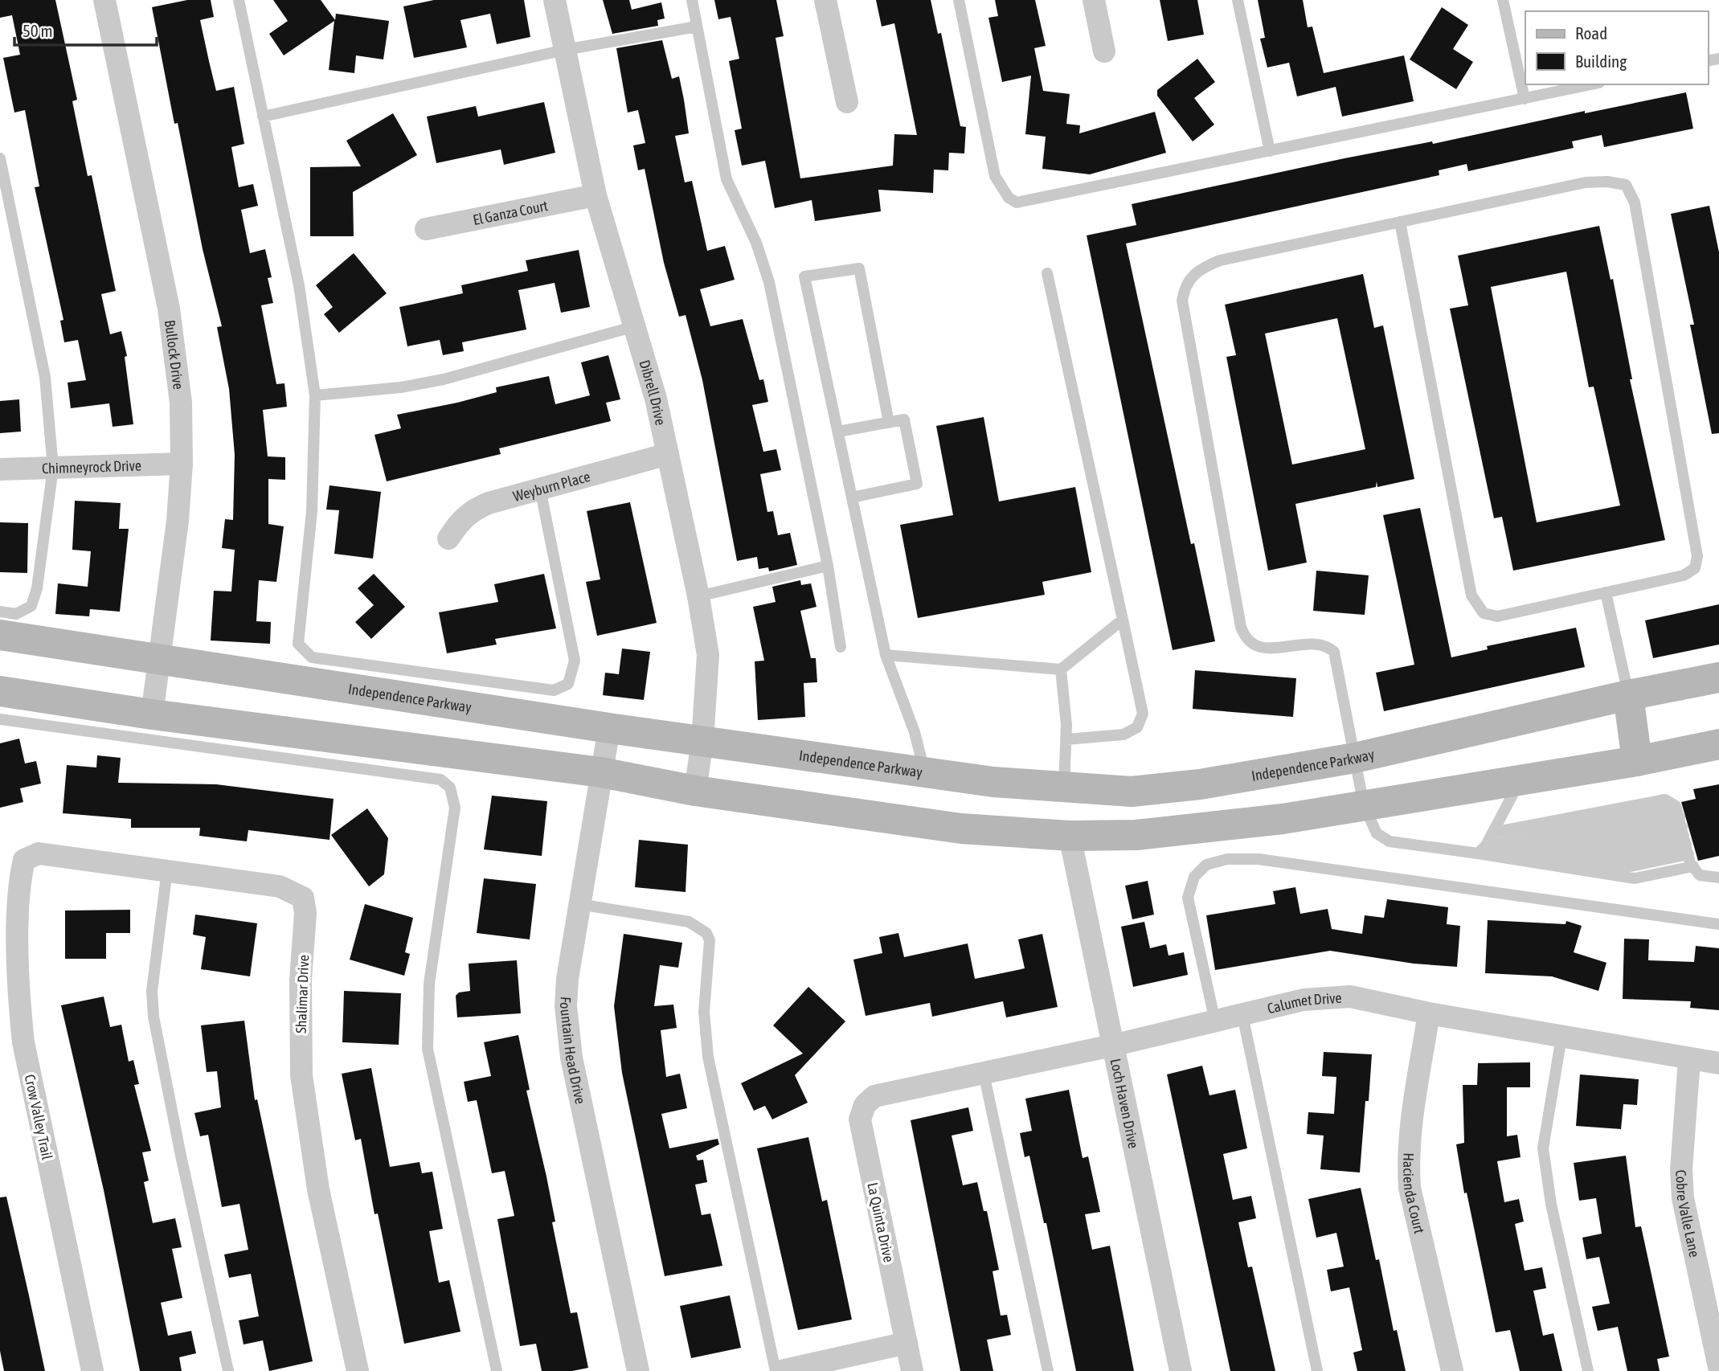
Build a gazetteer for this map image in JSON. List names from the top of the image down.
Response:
{
  "streets": {
    "main road": ["Independence Parkway"],
    "street": [
      "El Ganza Court",
      "Bullock Drive",
      "Dibrell Drive",
      "Chimneyrock Drive",
      "Weyburn Place",
      "Shalimar Drive",
      "Calumet Drive",
      "Fountain Head Drive",
      "Loch Haven Drive",
      "Crow Valley Trail",
      "Hacienda Court",
      "Cobre Valle Lane",
      "La Quinta Drive"
    ]
  },
  "crossings": [
    ["El Ganza Court", "Dibrell Drive"],
    ["Bullock Drive", "Chimneyrock Drive"],
    ["Bullock Drive", "Independence Parkway"],
    ["Dibrell Drive", "Weyburn Place"],
    ["Dibrell Drive", "Independence Parkway"],
    ["Independence Parkway", "Fountain Head Drive"],
    ["Shalimar Drive", "Crow Valley Trail"],
    ["Calumet Drive", "Loch Haven Drive"],
    ["Calumet Drive", "Hacienda Court"],
    ["Calumet Drive", "Cobre Valle Lane"],
    ["Calumet Drive", "La Quinta Drive"]
  ],
  "legend": ["Road", "Building"],
  "scale_bar": "50 m"
}
